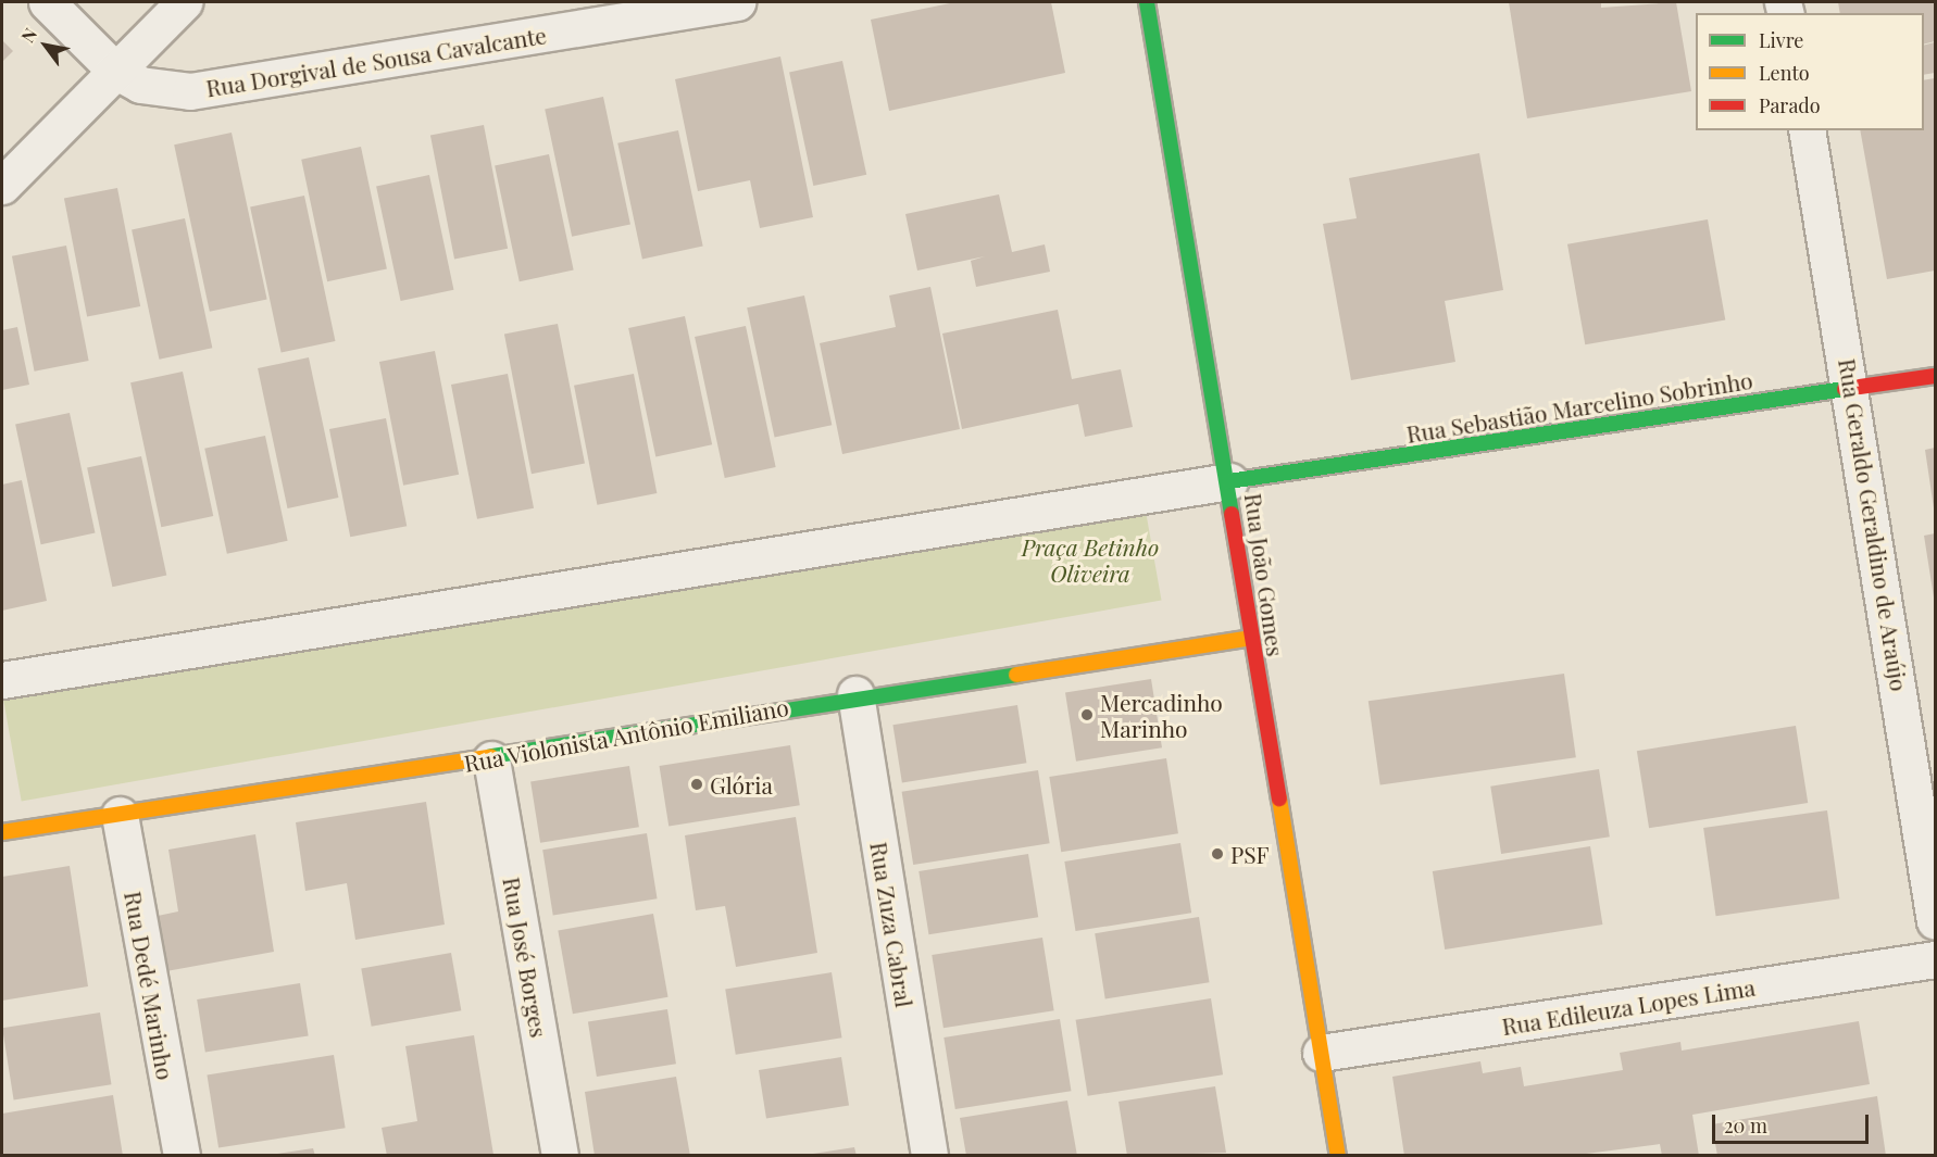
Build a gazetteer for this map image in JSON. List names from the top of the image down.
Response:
{
  "streets": {
    "street": [
      "Rua Dorgival de Sousa Cavalcante",
      "Rua Sebastião Marcelino Sobrinho",
      "Rua Geraldo Geraldino de Araújo",
      "Rua João Gomes",
      "Rua Violonista Antônio Emiliano",
      "Rua Zuza Cabral",
      "Rua José Borges",
      "Rua Dedé Marinho",
      "Rua Edileuza Lopes Lima"
    ]
  },
  "crossings": [
    ["Rua Sebastião Marcelino Sobrinho", "Rua Geraldo Geraldino de Araújo"],
    ["Rua Sebastião Marcelino Sobrinho", "Rua João Gomes"],
    ["Rua João Gomes", "Rua Violonista Antônio Emiliano"],
    ["Rua João Gomes", "Rua Edileuza Lopes Lima"],
    ["Rua Violonista Antônio Emiliano", "Rua Zuza Cabral"],
    ["Rua Violonista Antônio Emiliano", "Rua José Borges"],
    ["Rua Violonista Antônio Emiliano", "Rua Dedé Marinho"]
  ],
  "parks": ["Praça Betinho Oliveira"],
  "places": ["Mercadinho Marinho", "Glória", "PSF"],
  "legend": ["Livre", "Lento", "Parado"],
  "scale_bar": "20 m",
  "north": "top left"
}
